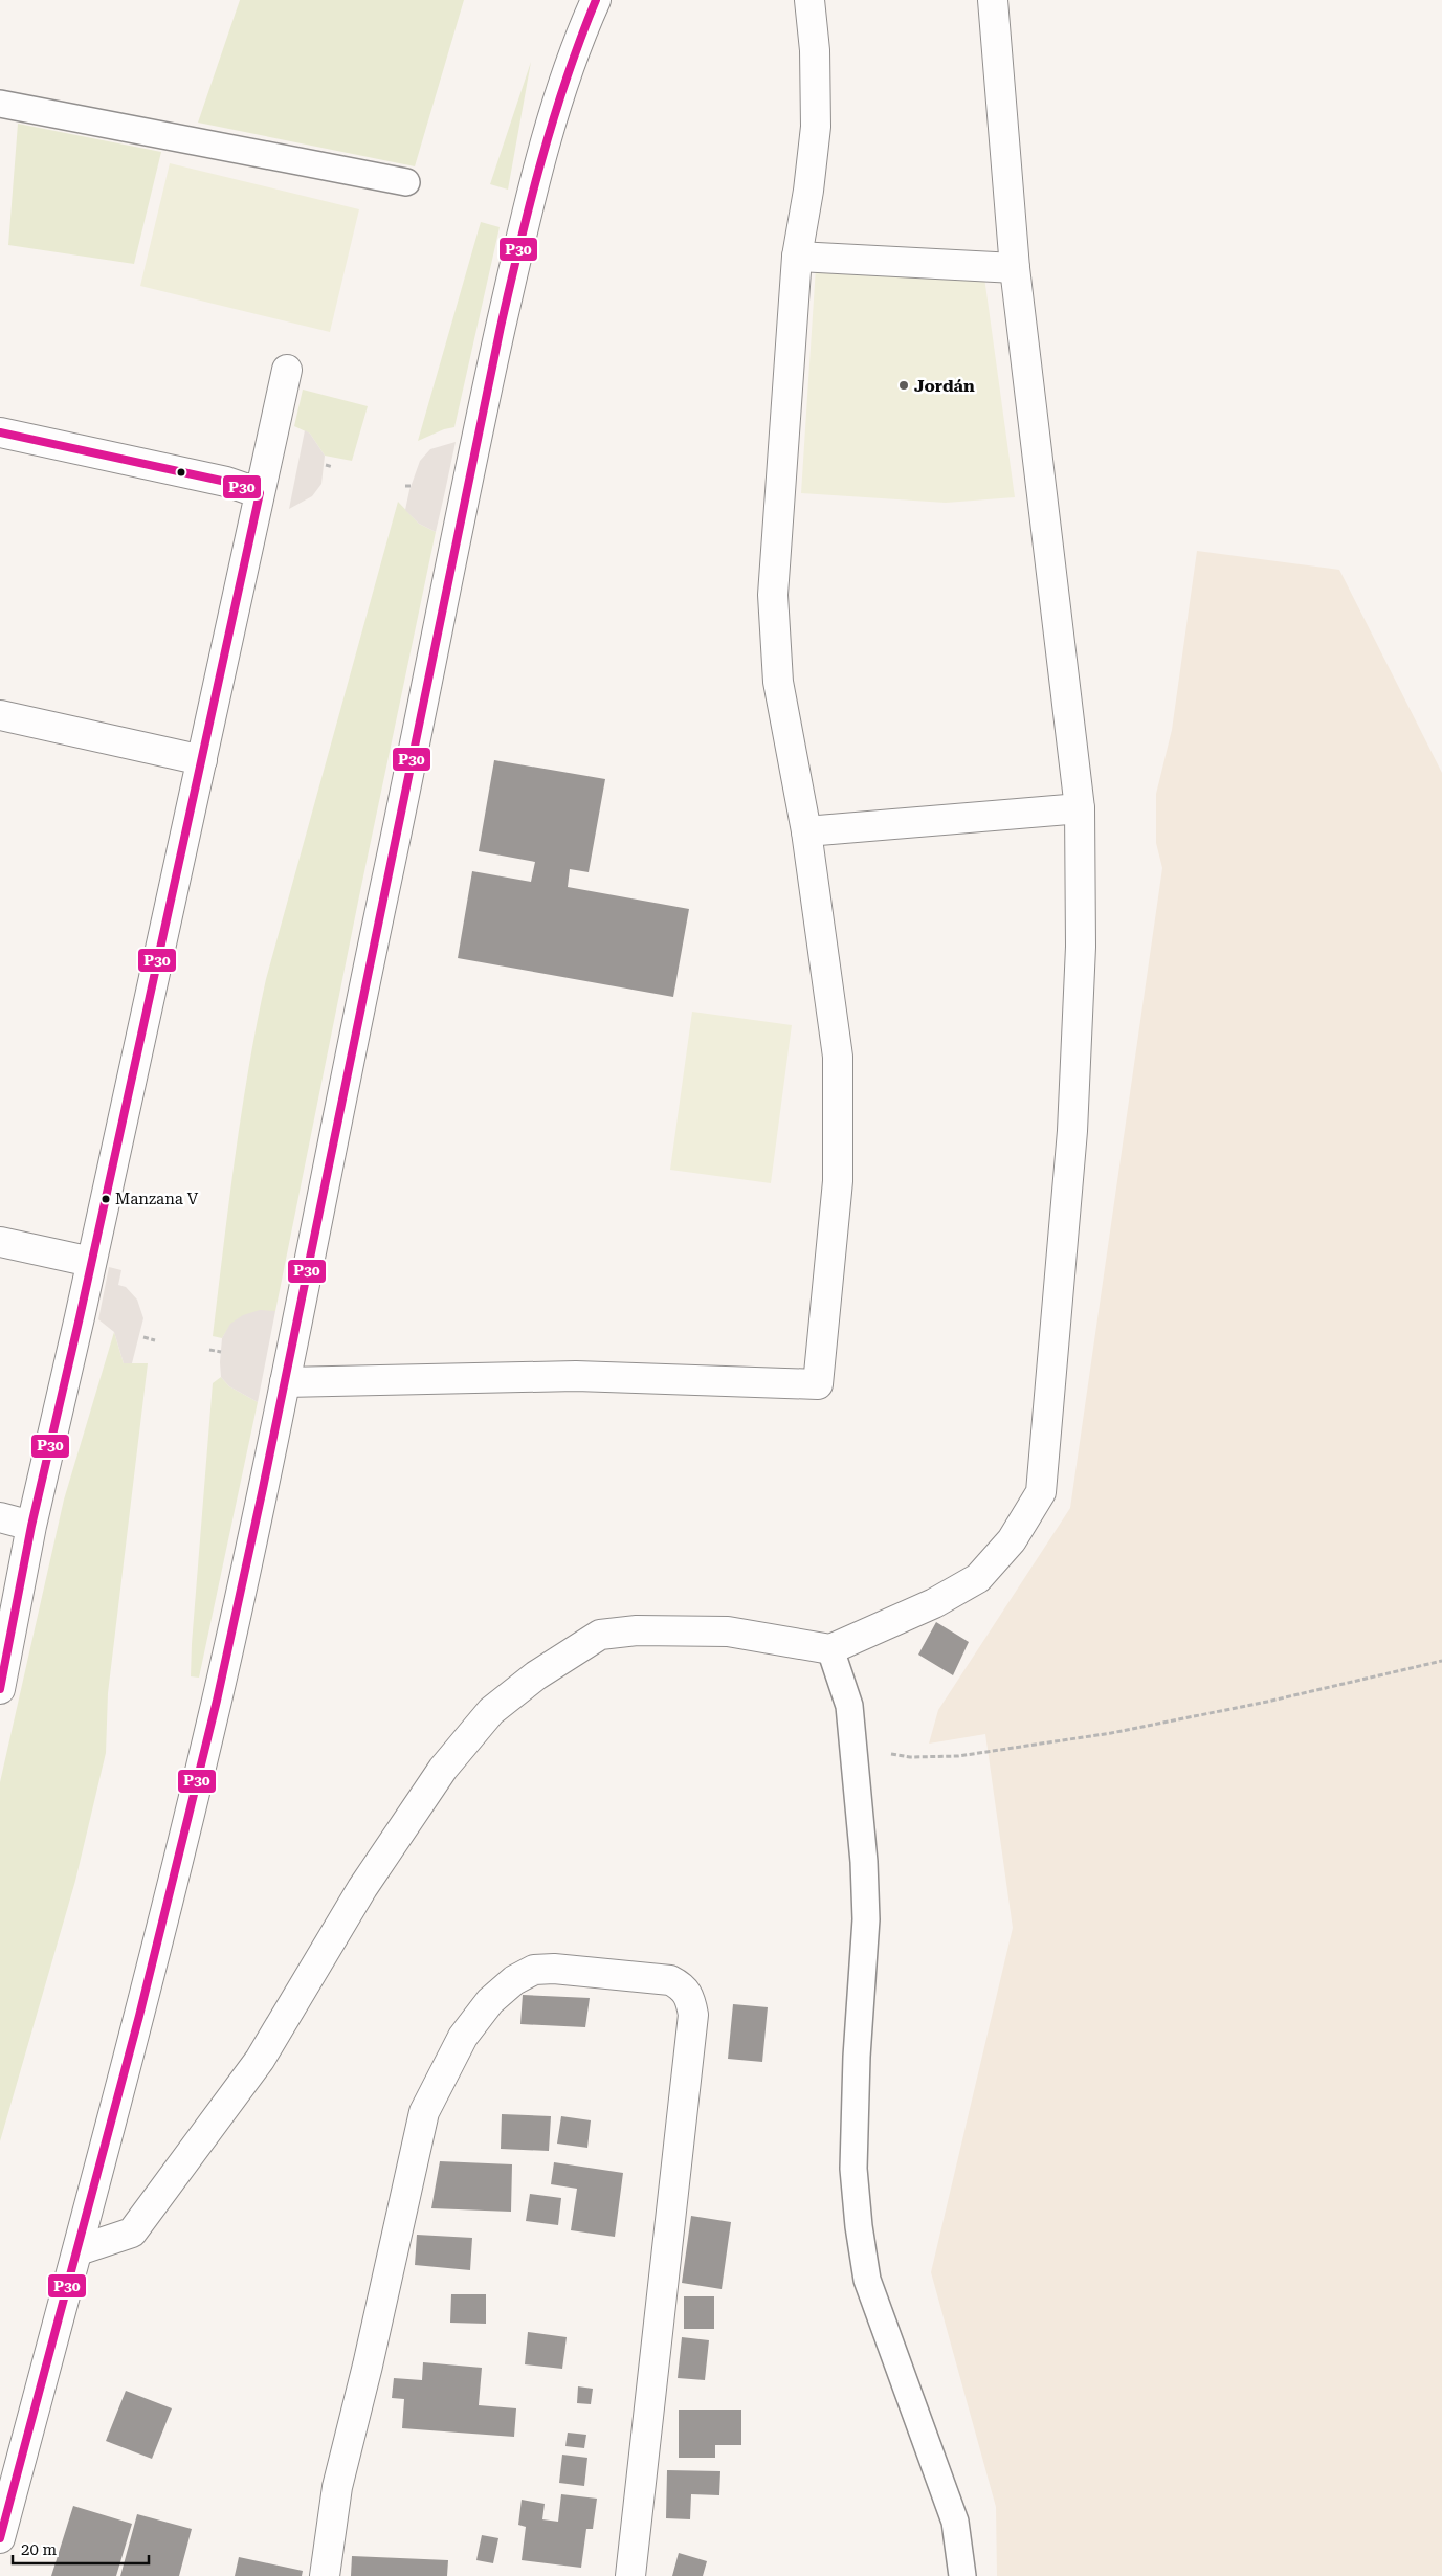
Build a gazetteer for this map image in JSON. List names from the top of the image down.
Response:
{
  "places": ["Jordán", "Manzana V"],
  "lines": ["transit line P30"],
  "scale_bar": "20 m"
}
